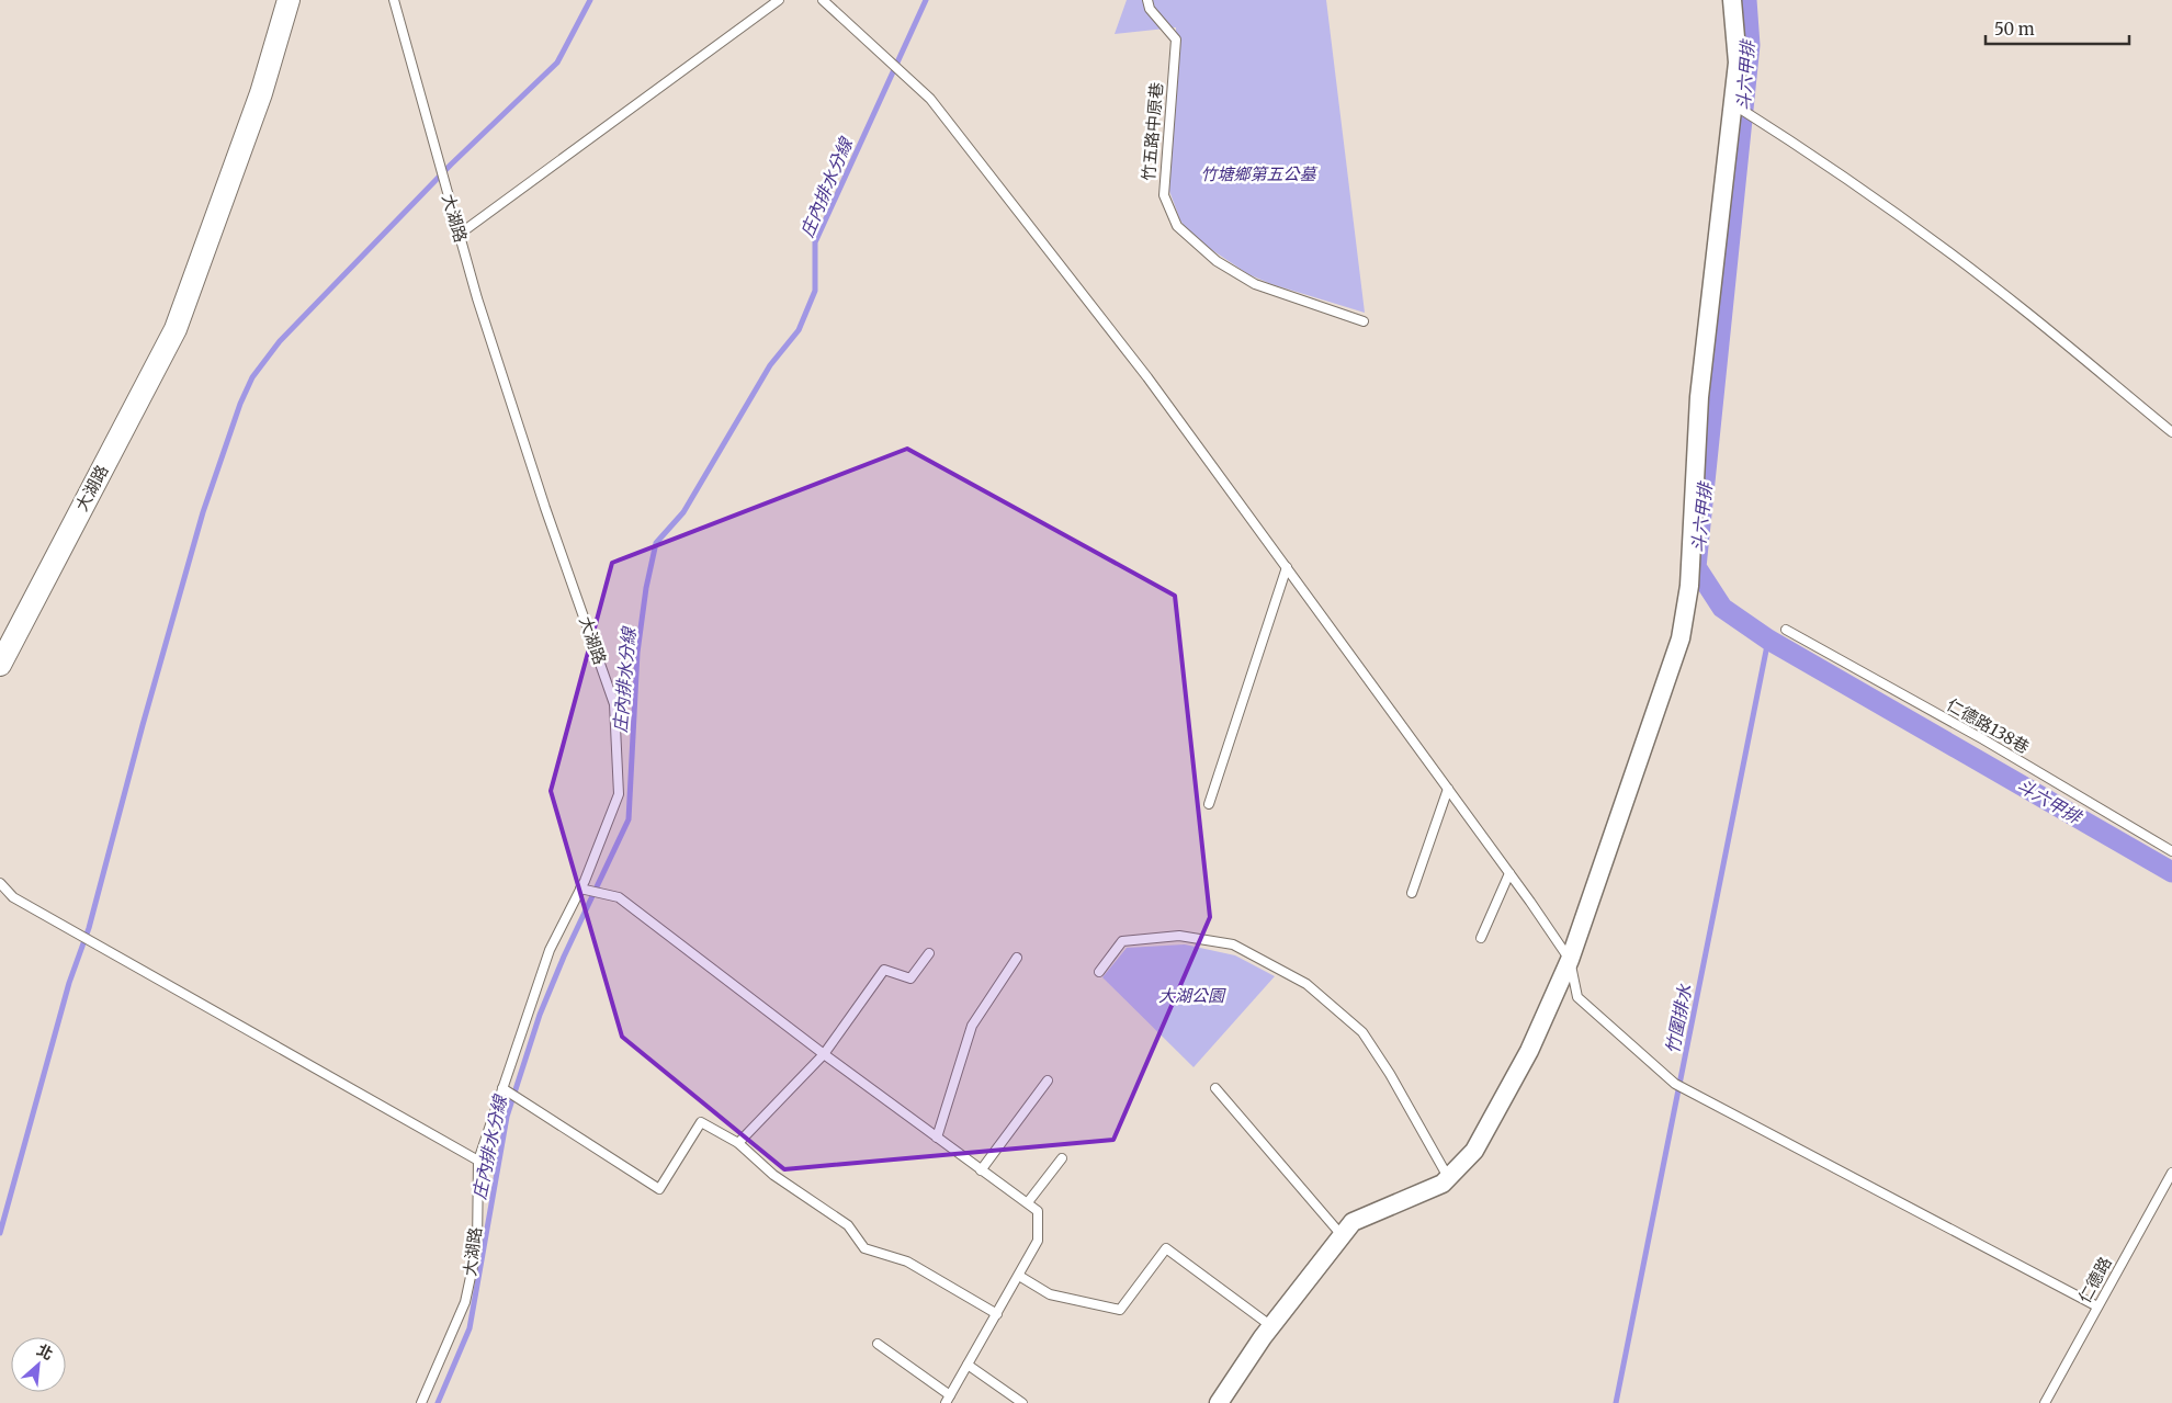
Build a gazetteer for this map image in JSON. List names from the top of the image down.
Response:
{
  "streets": {
    "street": ["大湖路"],
    "lane": ["竹五路中原巷", "仁德路138巷", "仁德路"]
  },
  "water": ["斗六甲排", "庄內排水分線", "竹圍排水"],
  "parks": ["竹塘鄉第五公墓", "大湖公園"],
  "scale_bar": "50 m",
  "north": "top right"
}
